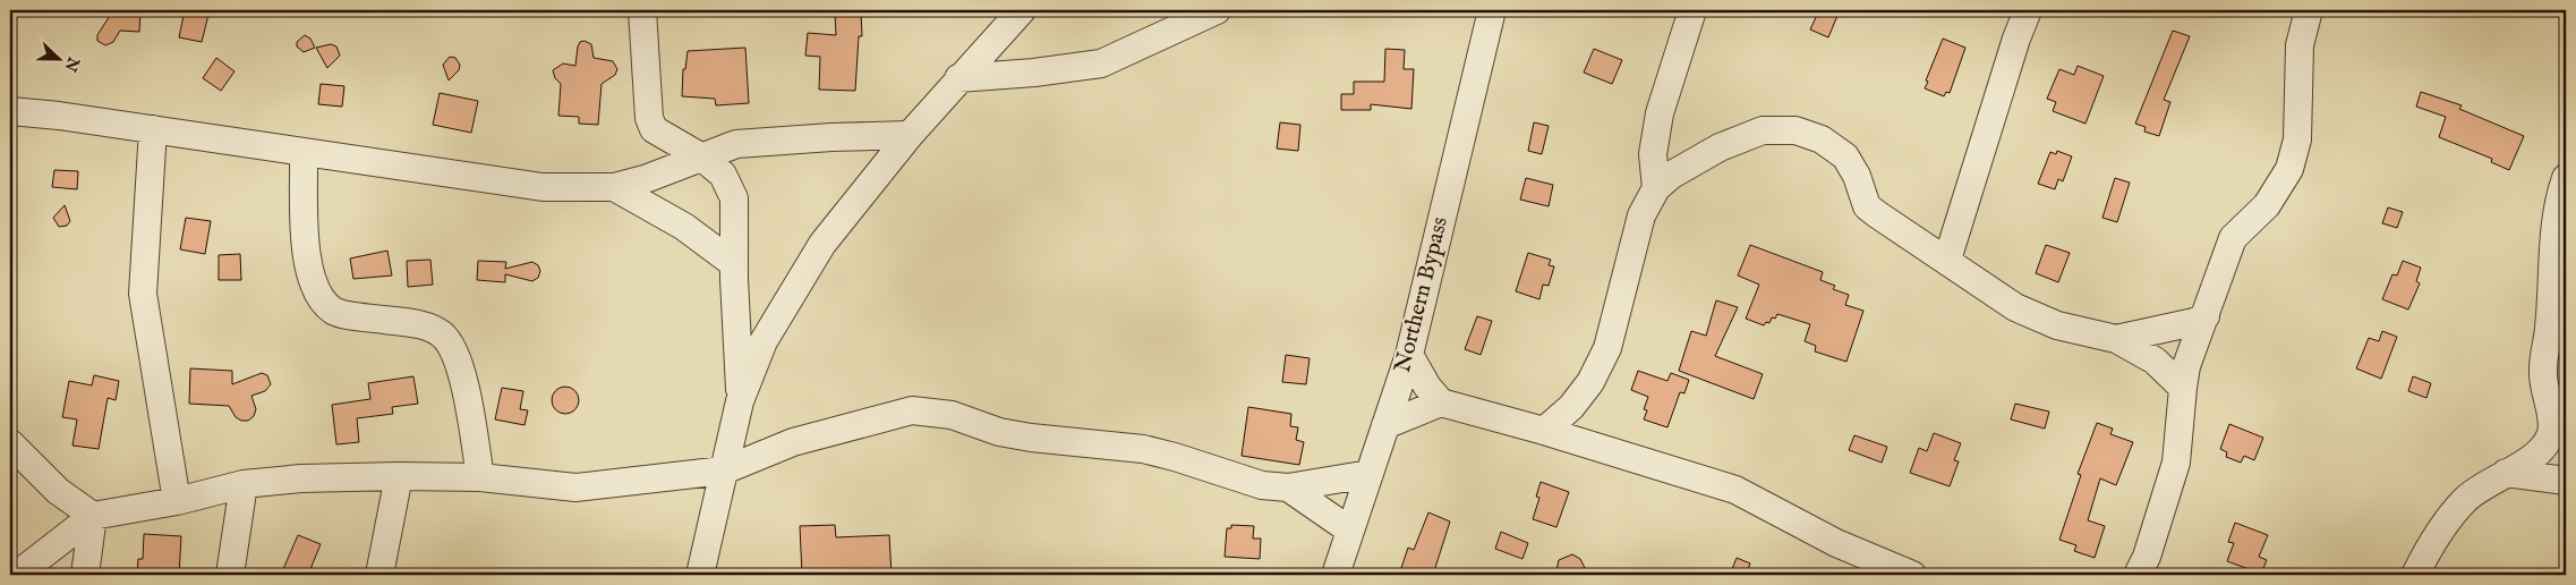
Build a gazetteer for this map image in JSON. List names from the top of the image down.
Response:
{
  "streets": {
    "street": ["Northern Bypass"]
  },
  "north": "right"
}
